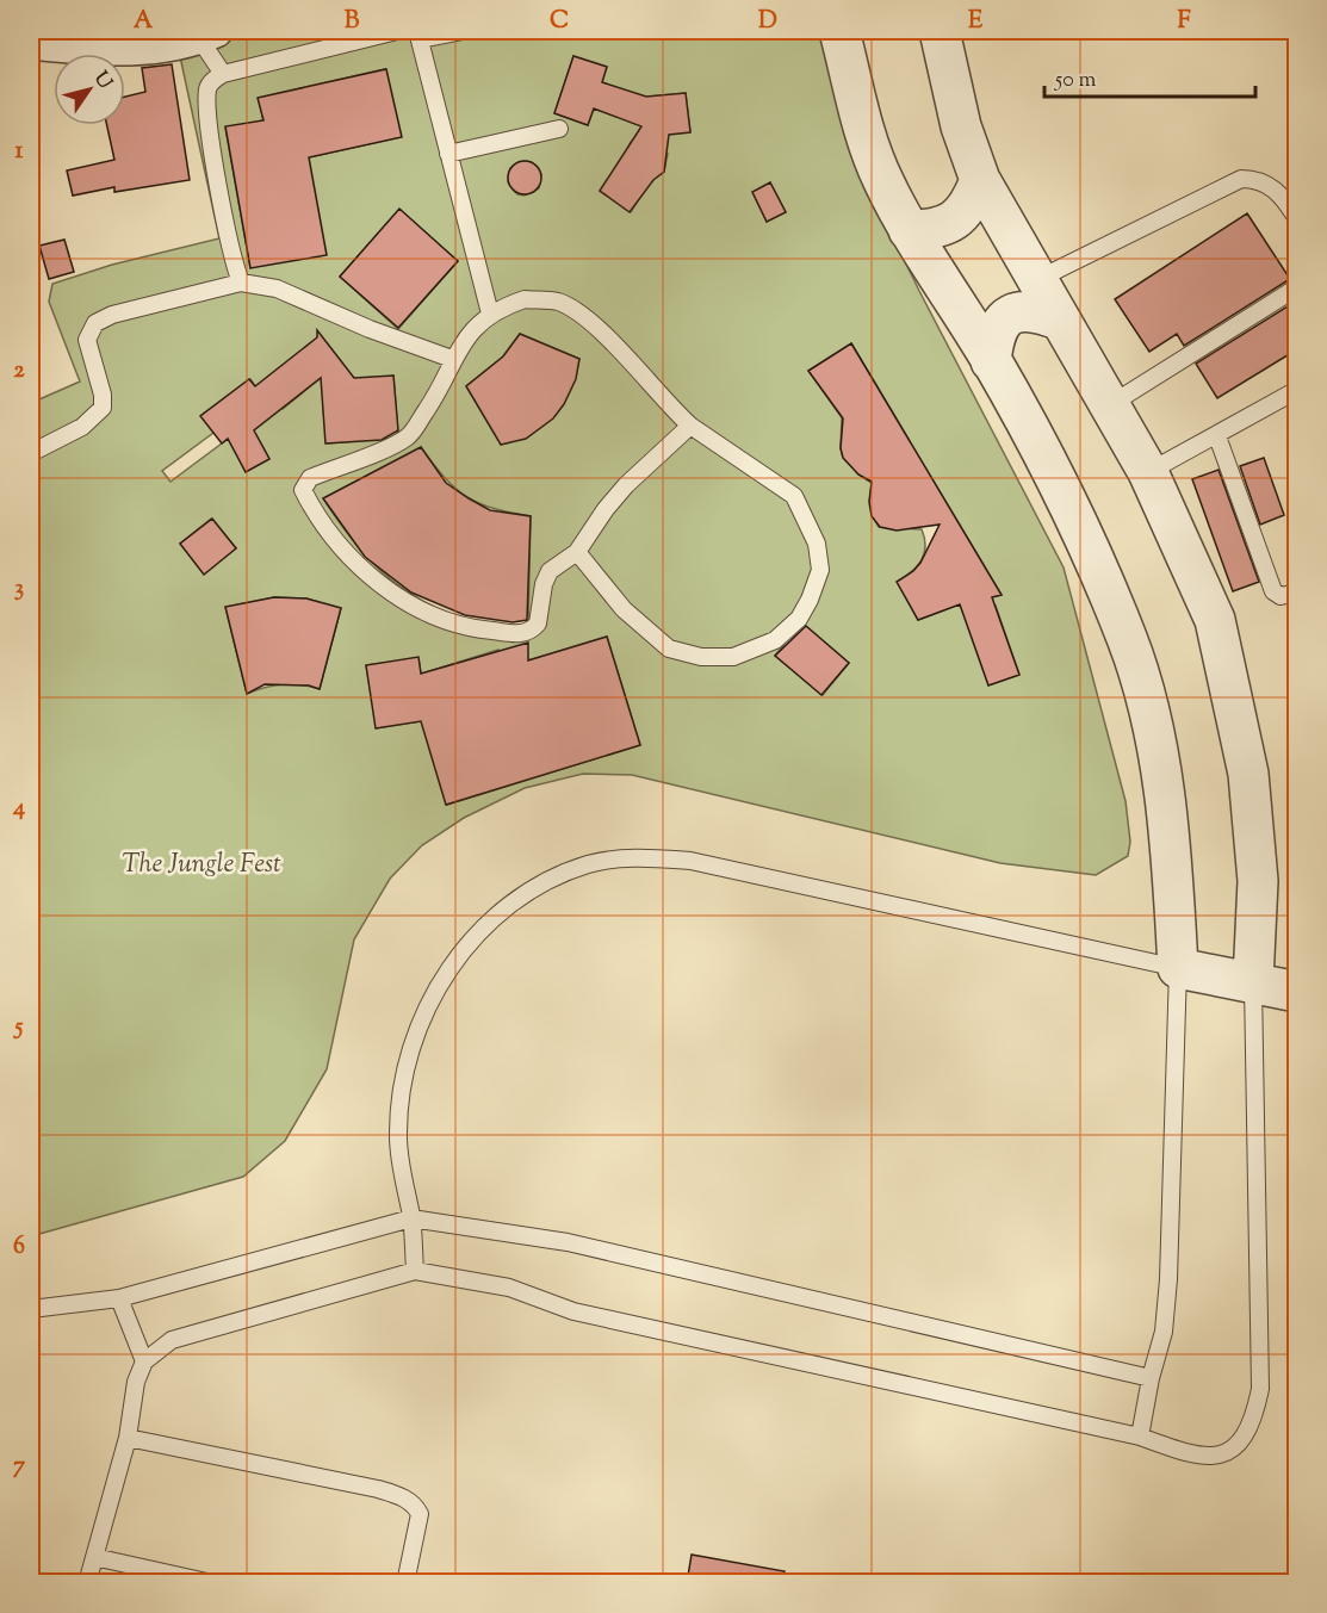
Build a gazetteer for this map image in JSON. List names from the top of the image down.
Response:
{
  "parks": ["The Jungle Fest"],
  "scale_bar": "50 m",
  "north": "top right",
  "grid": {
    "columns": [
      "A",
      "B",
      "C",
      "D",
      "E",
      "F"
    ],
    "rows": [
      "1",
      "2",
      "3",
      "4",
      "5",
      "6",
      "7"
    ]
  }
}
